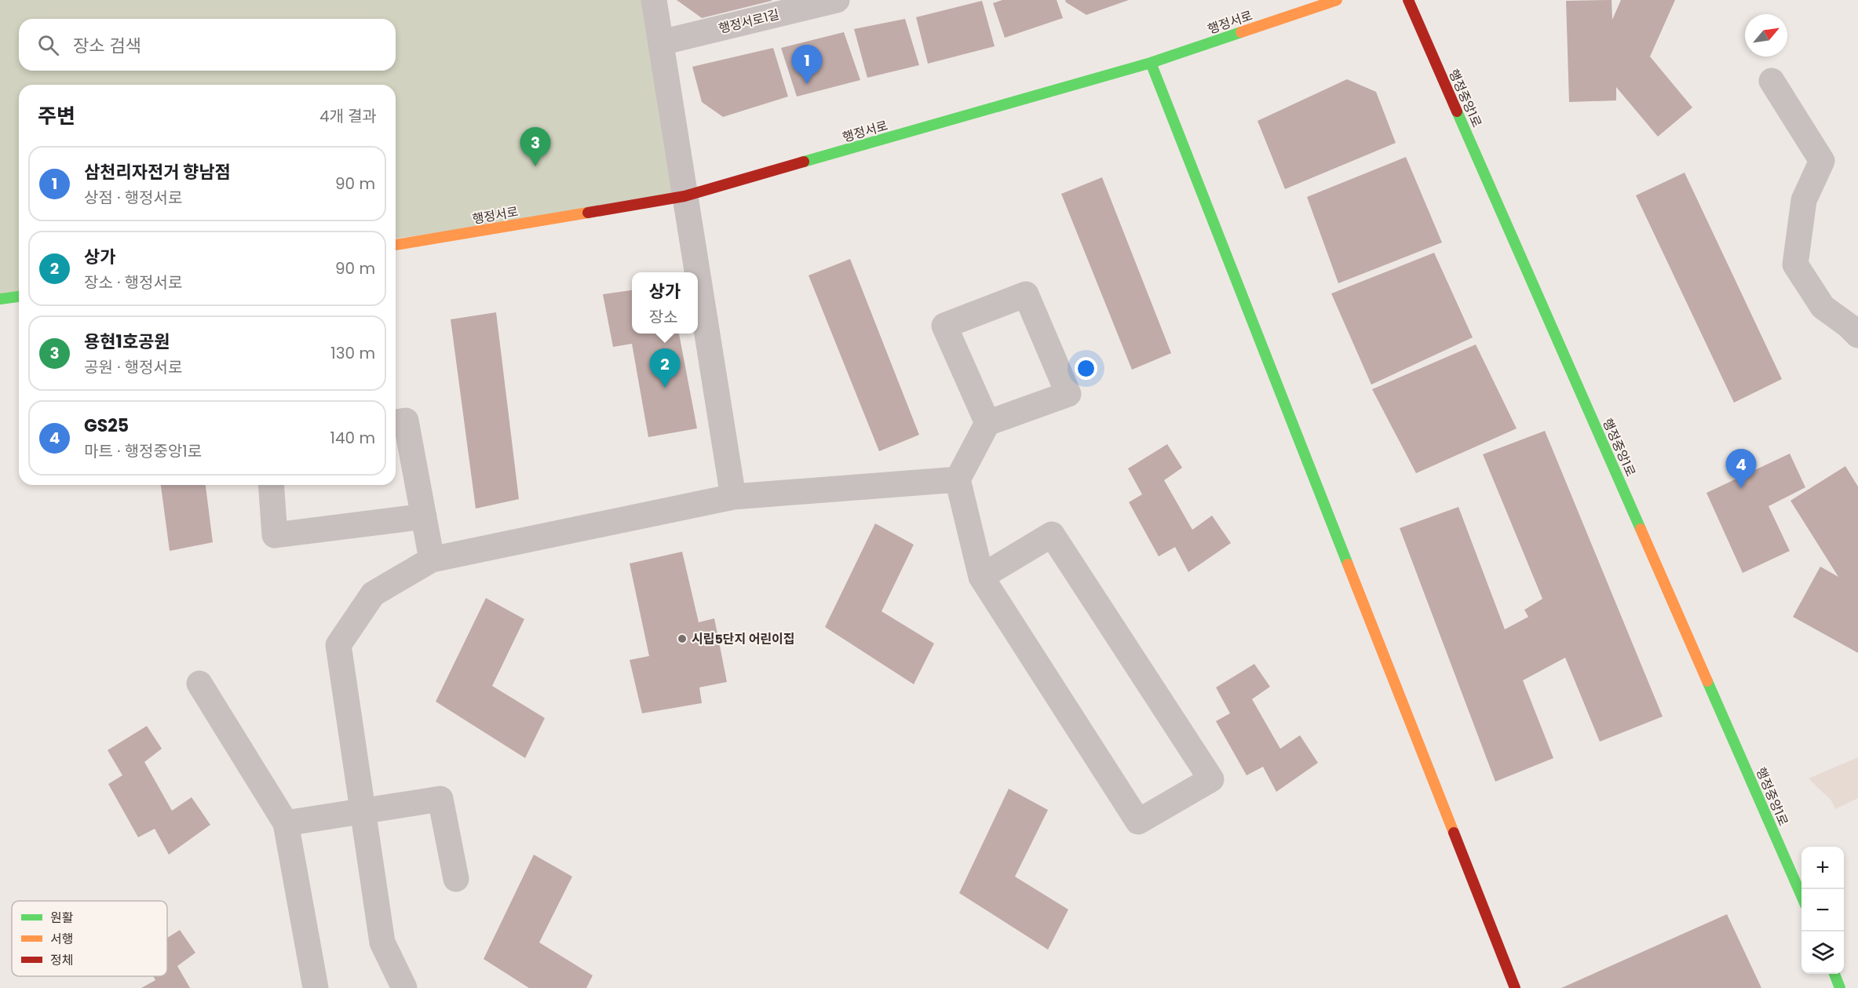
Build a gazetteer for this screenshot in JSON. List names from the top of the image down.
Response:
{
  "streets": {
    "street": ["행정서로1길", "행정서로", "행정중앙1로"]
  },
  "places": ["시립5단지 어린이집"],
  "legend": ["원활", "서행", "정체"],
  "north": "top right",
  "page": {
    "search": "장소 검색",
    "pins": [
      "1",
      "3",
      "2",
      "4"
    ],
    "heading": ["주변", "4개 결과"],
    "list": [
      {
        "mark": "1",
        "name": "삼천리자전거 향남점",
        "note": "상점 · 행정서로",
        "value": "90 m"
      },
      {
        "mark": "2",
        "name": "상가",
        "note": "장소 · 행정서로",
        "value": "90 m"
      },
      {
        "mark": "3",
        "name": "용현1호공원",
        "note": "공원 · 행정서로",
        "value": "130 m"
      },
      {
        "mark": "4",
        "name": "GS25",
        "note": "마트 · 행정중앙1로",
        "value": "140 m"
      }
    ],
    "popup": ["상가", "장소"],
    "map_buttons": ["+", "−"]
  }
}
